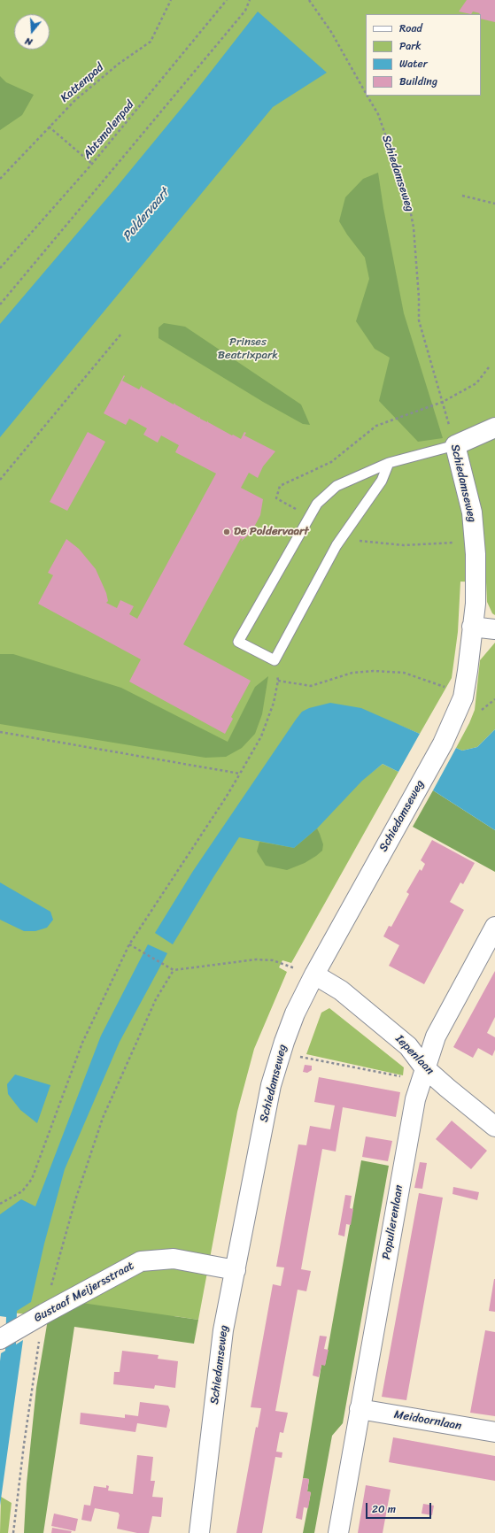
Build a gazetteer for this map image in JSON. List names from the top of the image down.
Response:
{
  "streets": {
    "street": [
      "Schiedamseweg",
      "Iepenlaan",
      "Populierenlaan",
      "Gustaaf Meijersstraat",
      "Meidoornlaan"
    ],
    "path": ["Kattenpad", "Abtsmolenpad"]
  },
  "crossings": [
    ["Schiedamseweg", "Iepenlaan"],
    ["Schiedamseweg", "Gustaaf Meijersstraat"],
    ["Iepenlaan", "Populierenlaan"],
    ["Populierenlaan", "Meidoornlaan"]
  ],
  "water": ["Poldervaart"],
  "parks": ["Prinses Beatrixpark"],
  "places": ["De Poldervaart"],
  "legend": [
    "Road",
    "Park",
    "Water",
    "Building"
  ],
  "scale_bar": "20 m",
  "north": "bottom"
}
